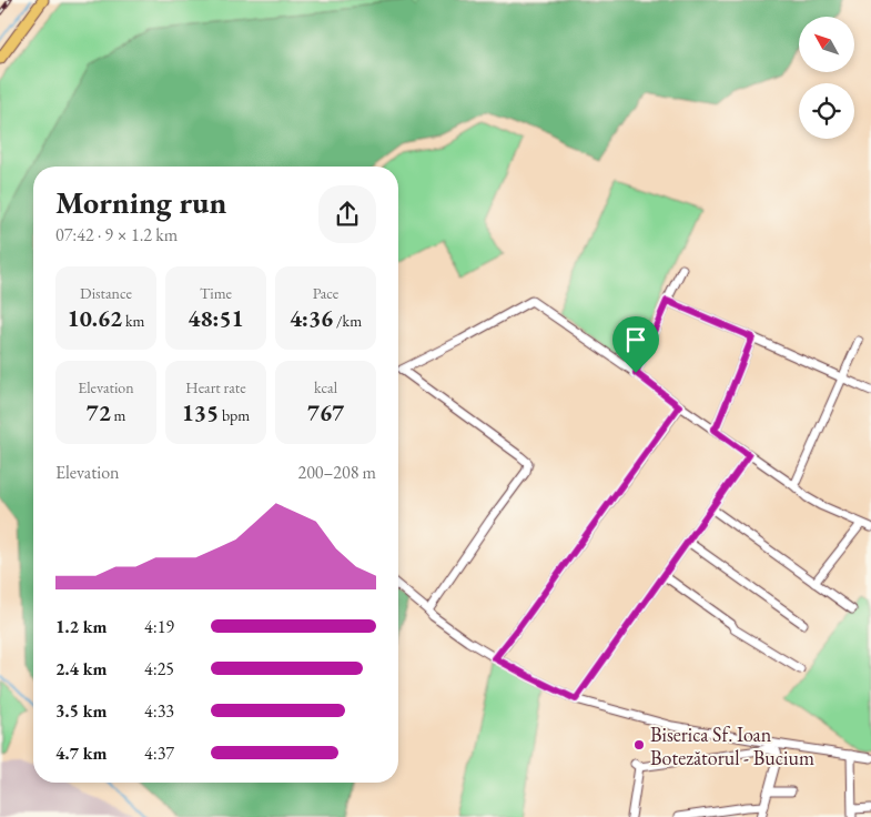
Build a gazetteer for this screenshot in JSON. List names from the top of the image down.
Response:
{
  "places": ["Biserica Sf. Ioan Botezătorul - Bucium"],
  "north": "top left",
  "page": {
    "heading": ["Morning run", "07:42 · 9 × 1.2 km"],
    "stats": [
      ["Distance", "10.62 km"],
      ["Time", "48:51"],
      ["Pace", "4:36 /km"],
      ["Elevation", "72 m"],
      ["Heart rate", "135 bpm"],
      ["kcal", "767"]
    ],
    "chart": ["Elevation", "200–208 m"],
    "list": [
      {
        "name": "1.2 km",
        "note": "4:19"
      },
      {
        "name": "2.4 km",
        "note": "4:25"
      },
      {
        "name": "3.5 km",
        "note": "4:33"
      },
      {
        "name": "4.7 km",
        "note": "4:37"
      }
    ]
  }
}
